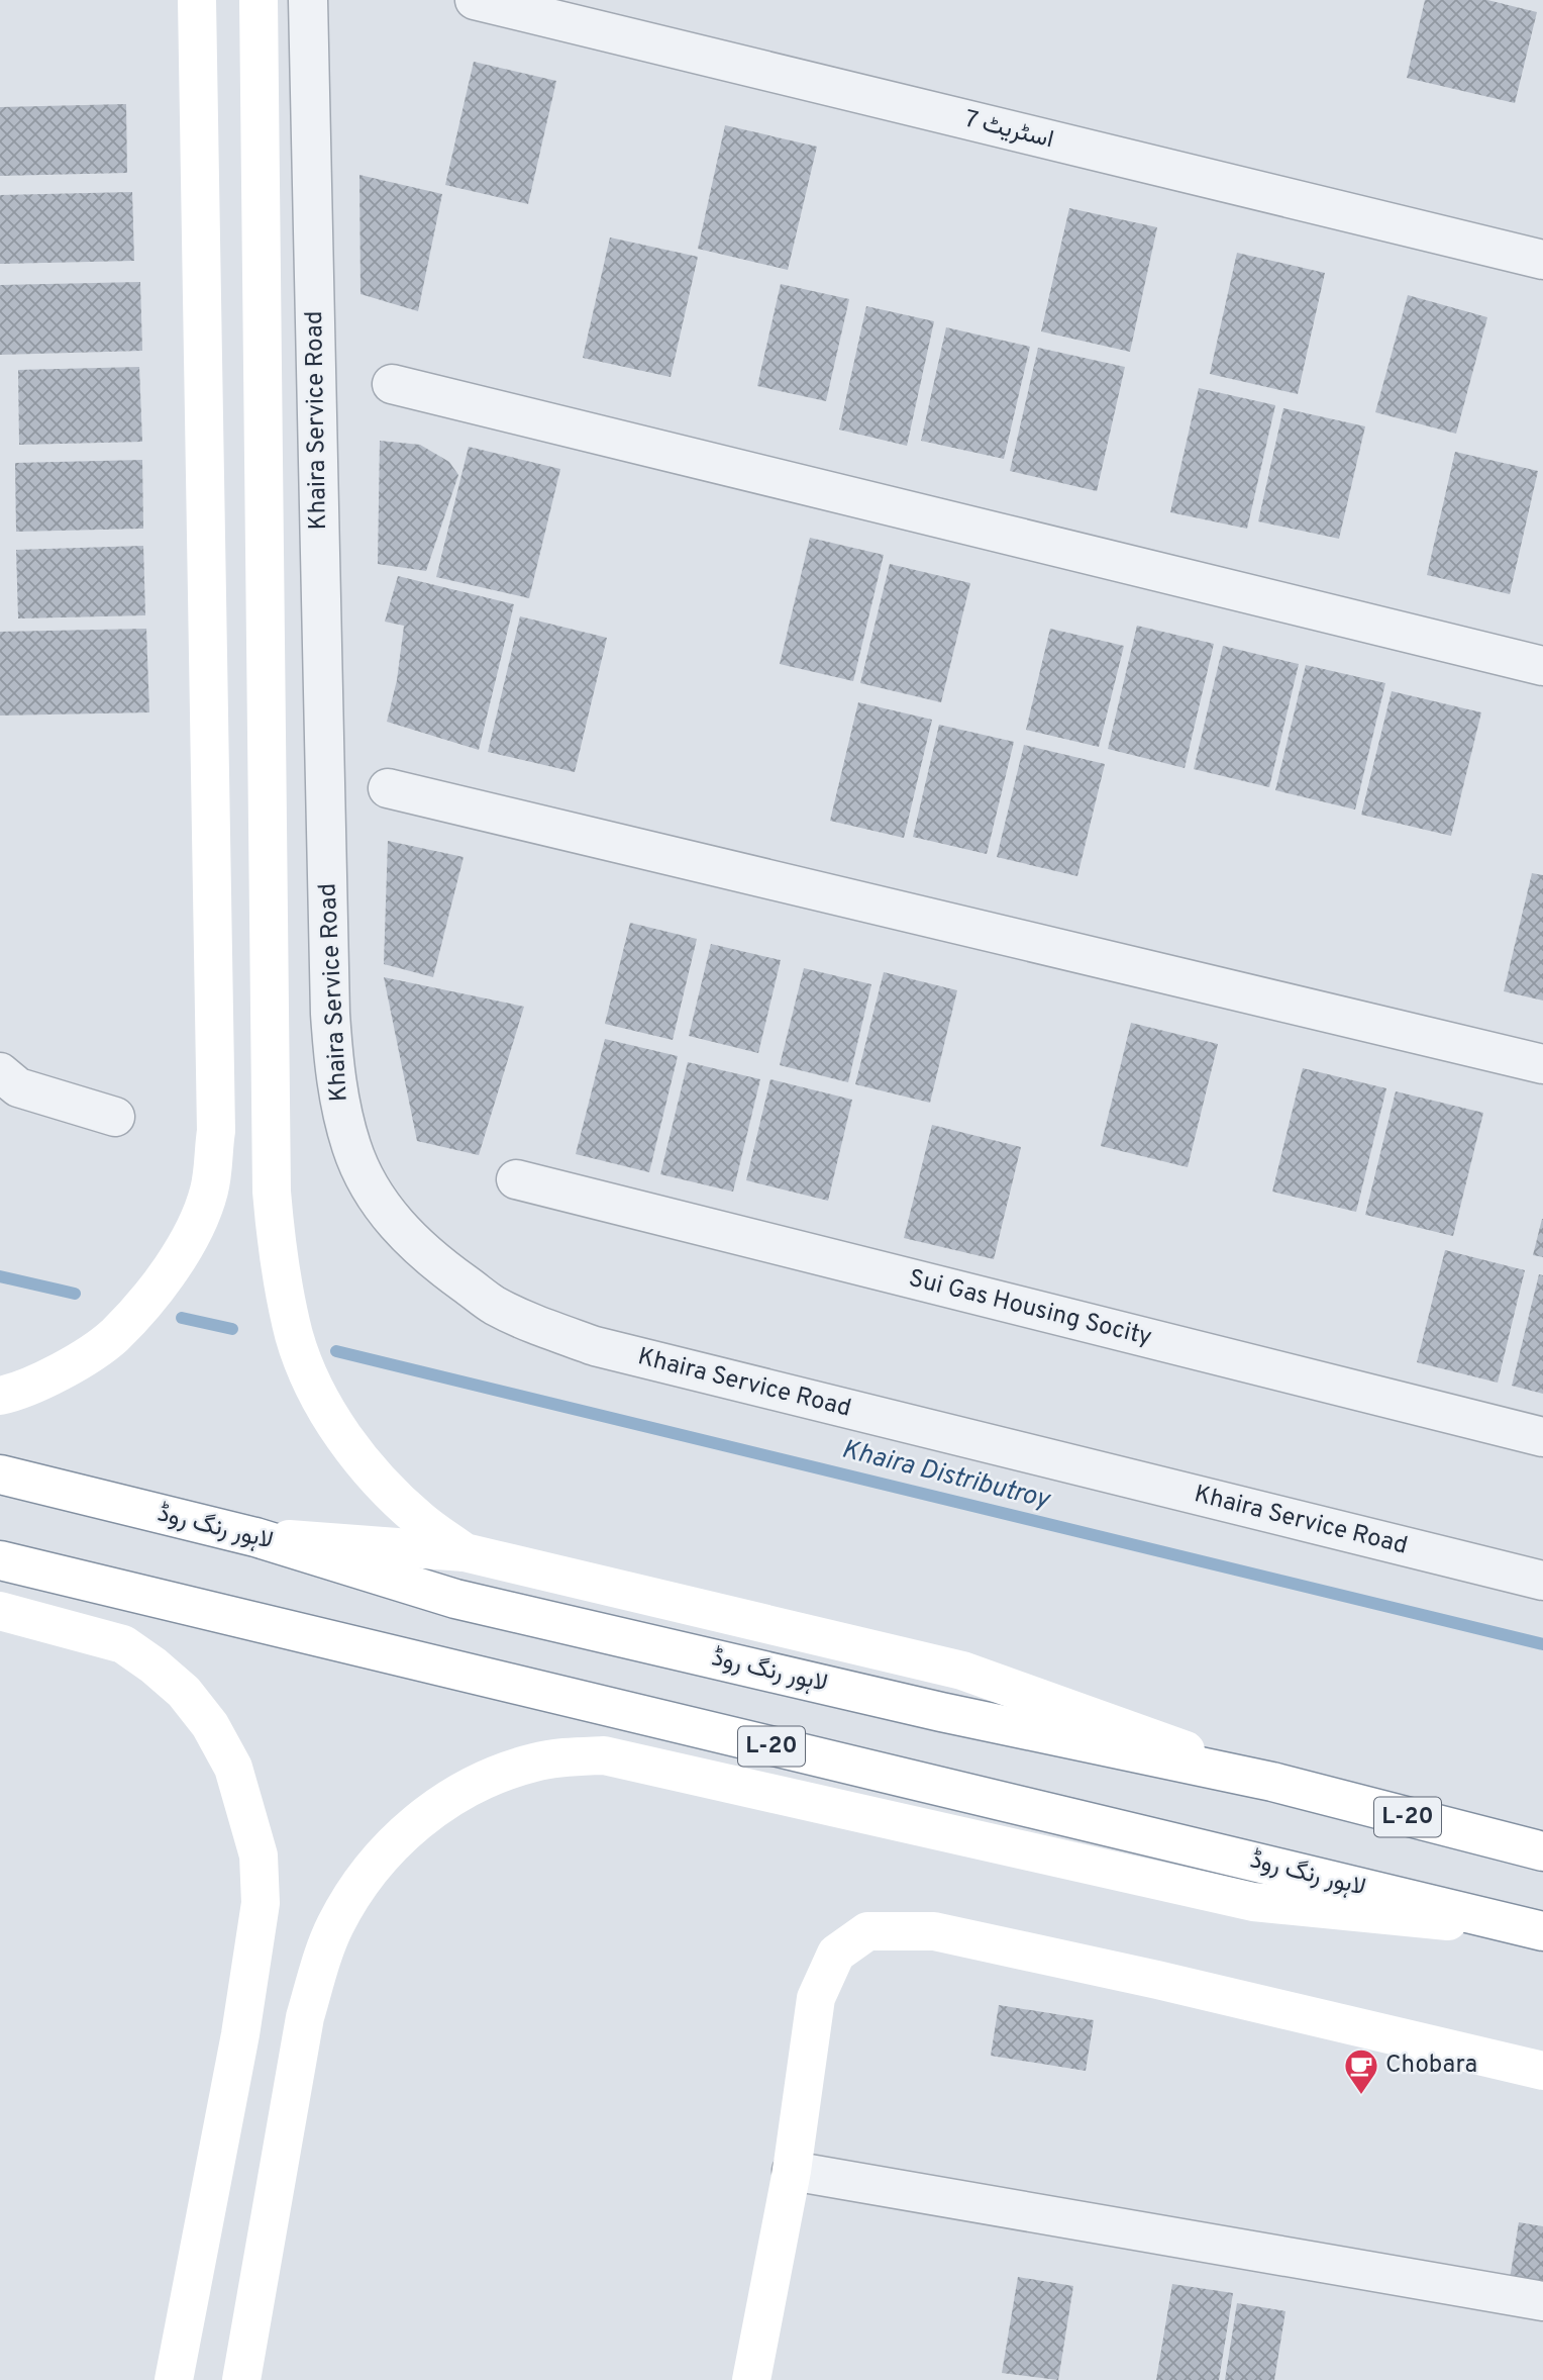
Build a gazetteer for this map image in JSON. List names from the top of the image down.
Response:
{
  "streets": {
    "main road": ["لاہور رنگ روڈ", "L-20"],
    "street": ["اسٹریٹ 7", "Khaira Service Road", "Sui Gas Housing Socity"]
  },
  "water": ["Khaira Distributroy"],
  "places": {
    "cafe": ["Chobara"]
  }
}
